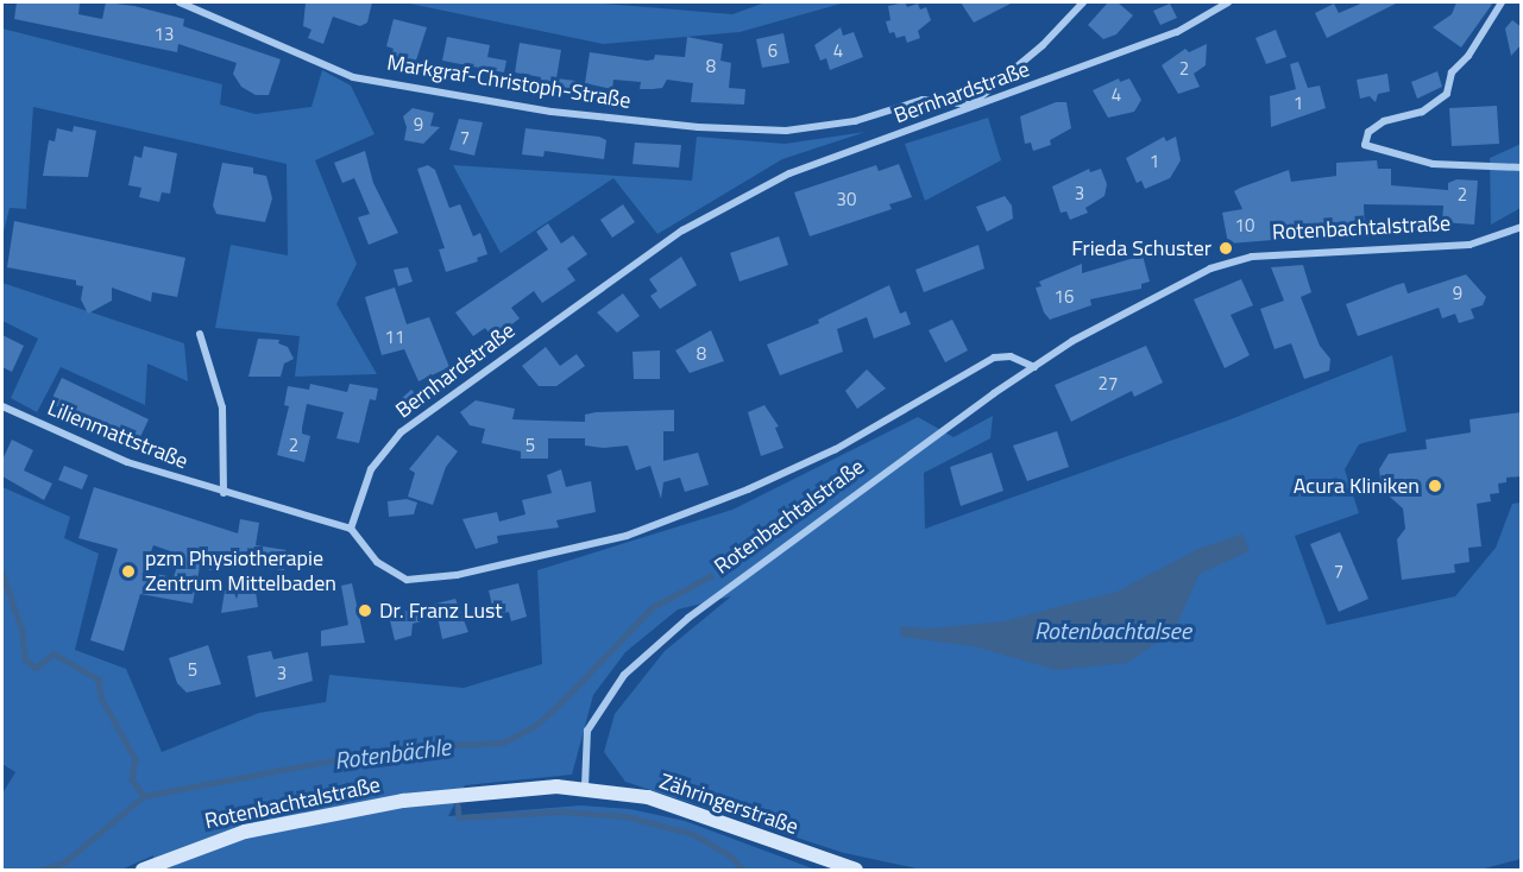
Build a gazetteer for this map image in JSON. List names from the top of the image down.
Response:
{
  "streets": {
    "main road": ["Rotenbachtalstraße", "Zähringerstraße"],
    "street": ["Markgraf-Christoph-Straße", "Bernhardstraße", "Lilienmattstraße"]
  },
  "crossings": [
    ["Markgraf-Christoph-Straße", "Bernhardstraße"],
    ["Bernhardstraße", "Lilienmattstraße"],
    ["Rotenbachtalstraße", "Zähringerstraße"]
  ],
  "water": ["Rotenbachtalsee", "Rotenbächle"],
  "places": [
    "Frieda Schuster",
    "Acura Kliniken",
    "pzm Physiotherapie Zentrum Mittelbaden",
    "Dr. Franz Lust"
  ],
  "house_numbers": [
    "13",
    "6",
    "4",
    "8",
    "2",
    "4",
    "1",
    "9",
    "7",
    "1",
    "3",
    "2",
    "30",
    "10",
    "9",
    "16",
    "11",
    "8",
    "27",
    "2",
    "5",
    "7",
    "5",
    "3"
  ]
}
